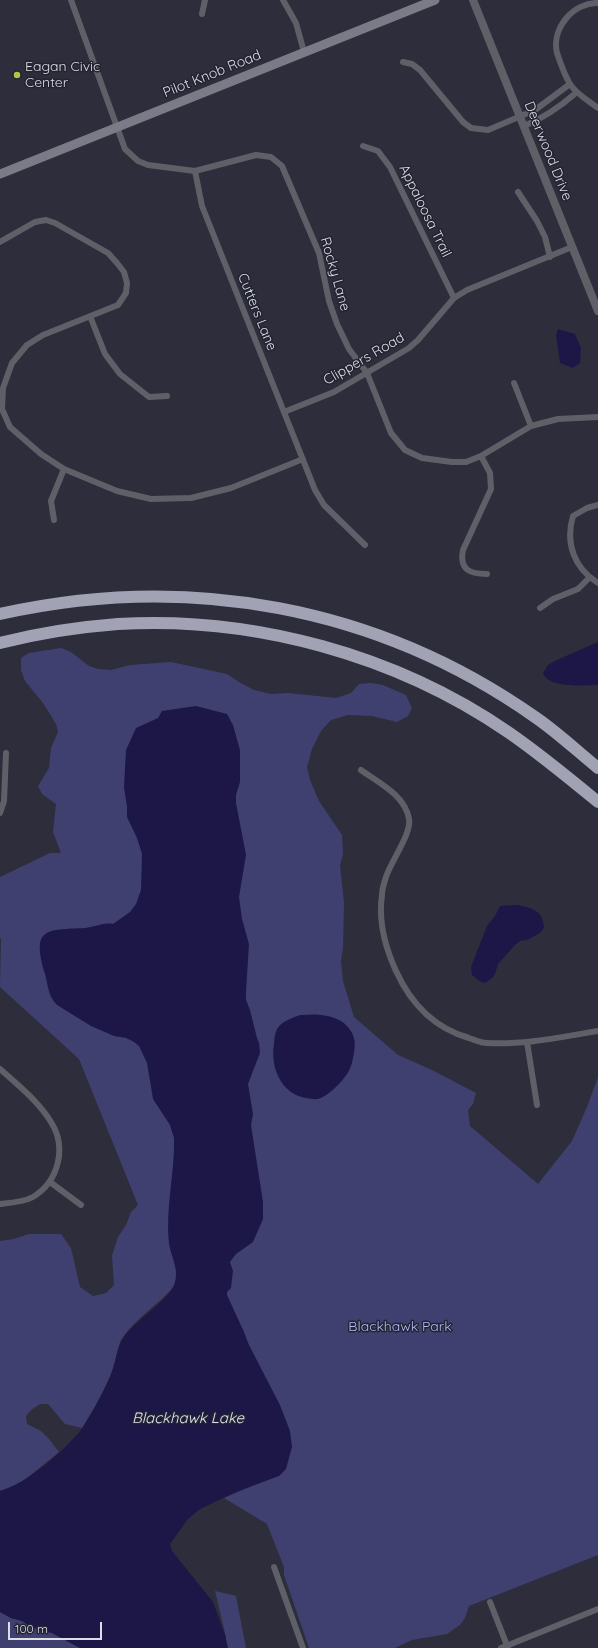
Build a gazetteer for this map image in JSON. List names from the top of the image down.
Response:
{
  "streets": {
    "main road": ["Pilot Knob Road"],
    "street": [
      "Deerwood Drive",
      "Appaloosa Trail",
      "Rocky Lane",
      "Cutters Lane",
      "Clippers Road"
    ]
  },
  "crossings": [
    ["Pilot Knob Road", "Rocky Lane"],
    ["Deerwood Drive", "Clippers Road"],
    ["Appaloosa Trail", "Clippers Road"],
    ["Rocky Lane", "Cutters Lane"],
    ["Rocky Lane", "Clippers Road"],
    ["Cutters Lane", "Clippers Road"]
  ],
  "water": ["Blackhawk Lake"],
  "parks": ["Blackhawk Park"],
  "places": ["Eagan Civic Center"],
  "scale_bar": "100 m"
}
